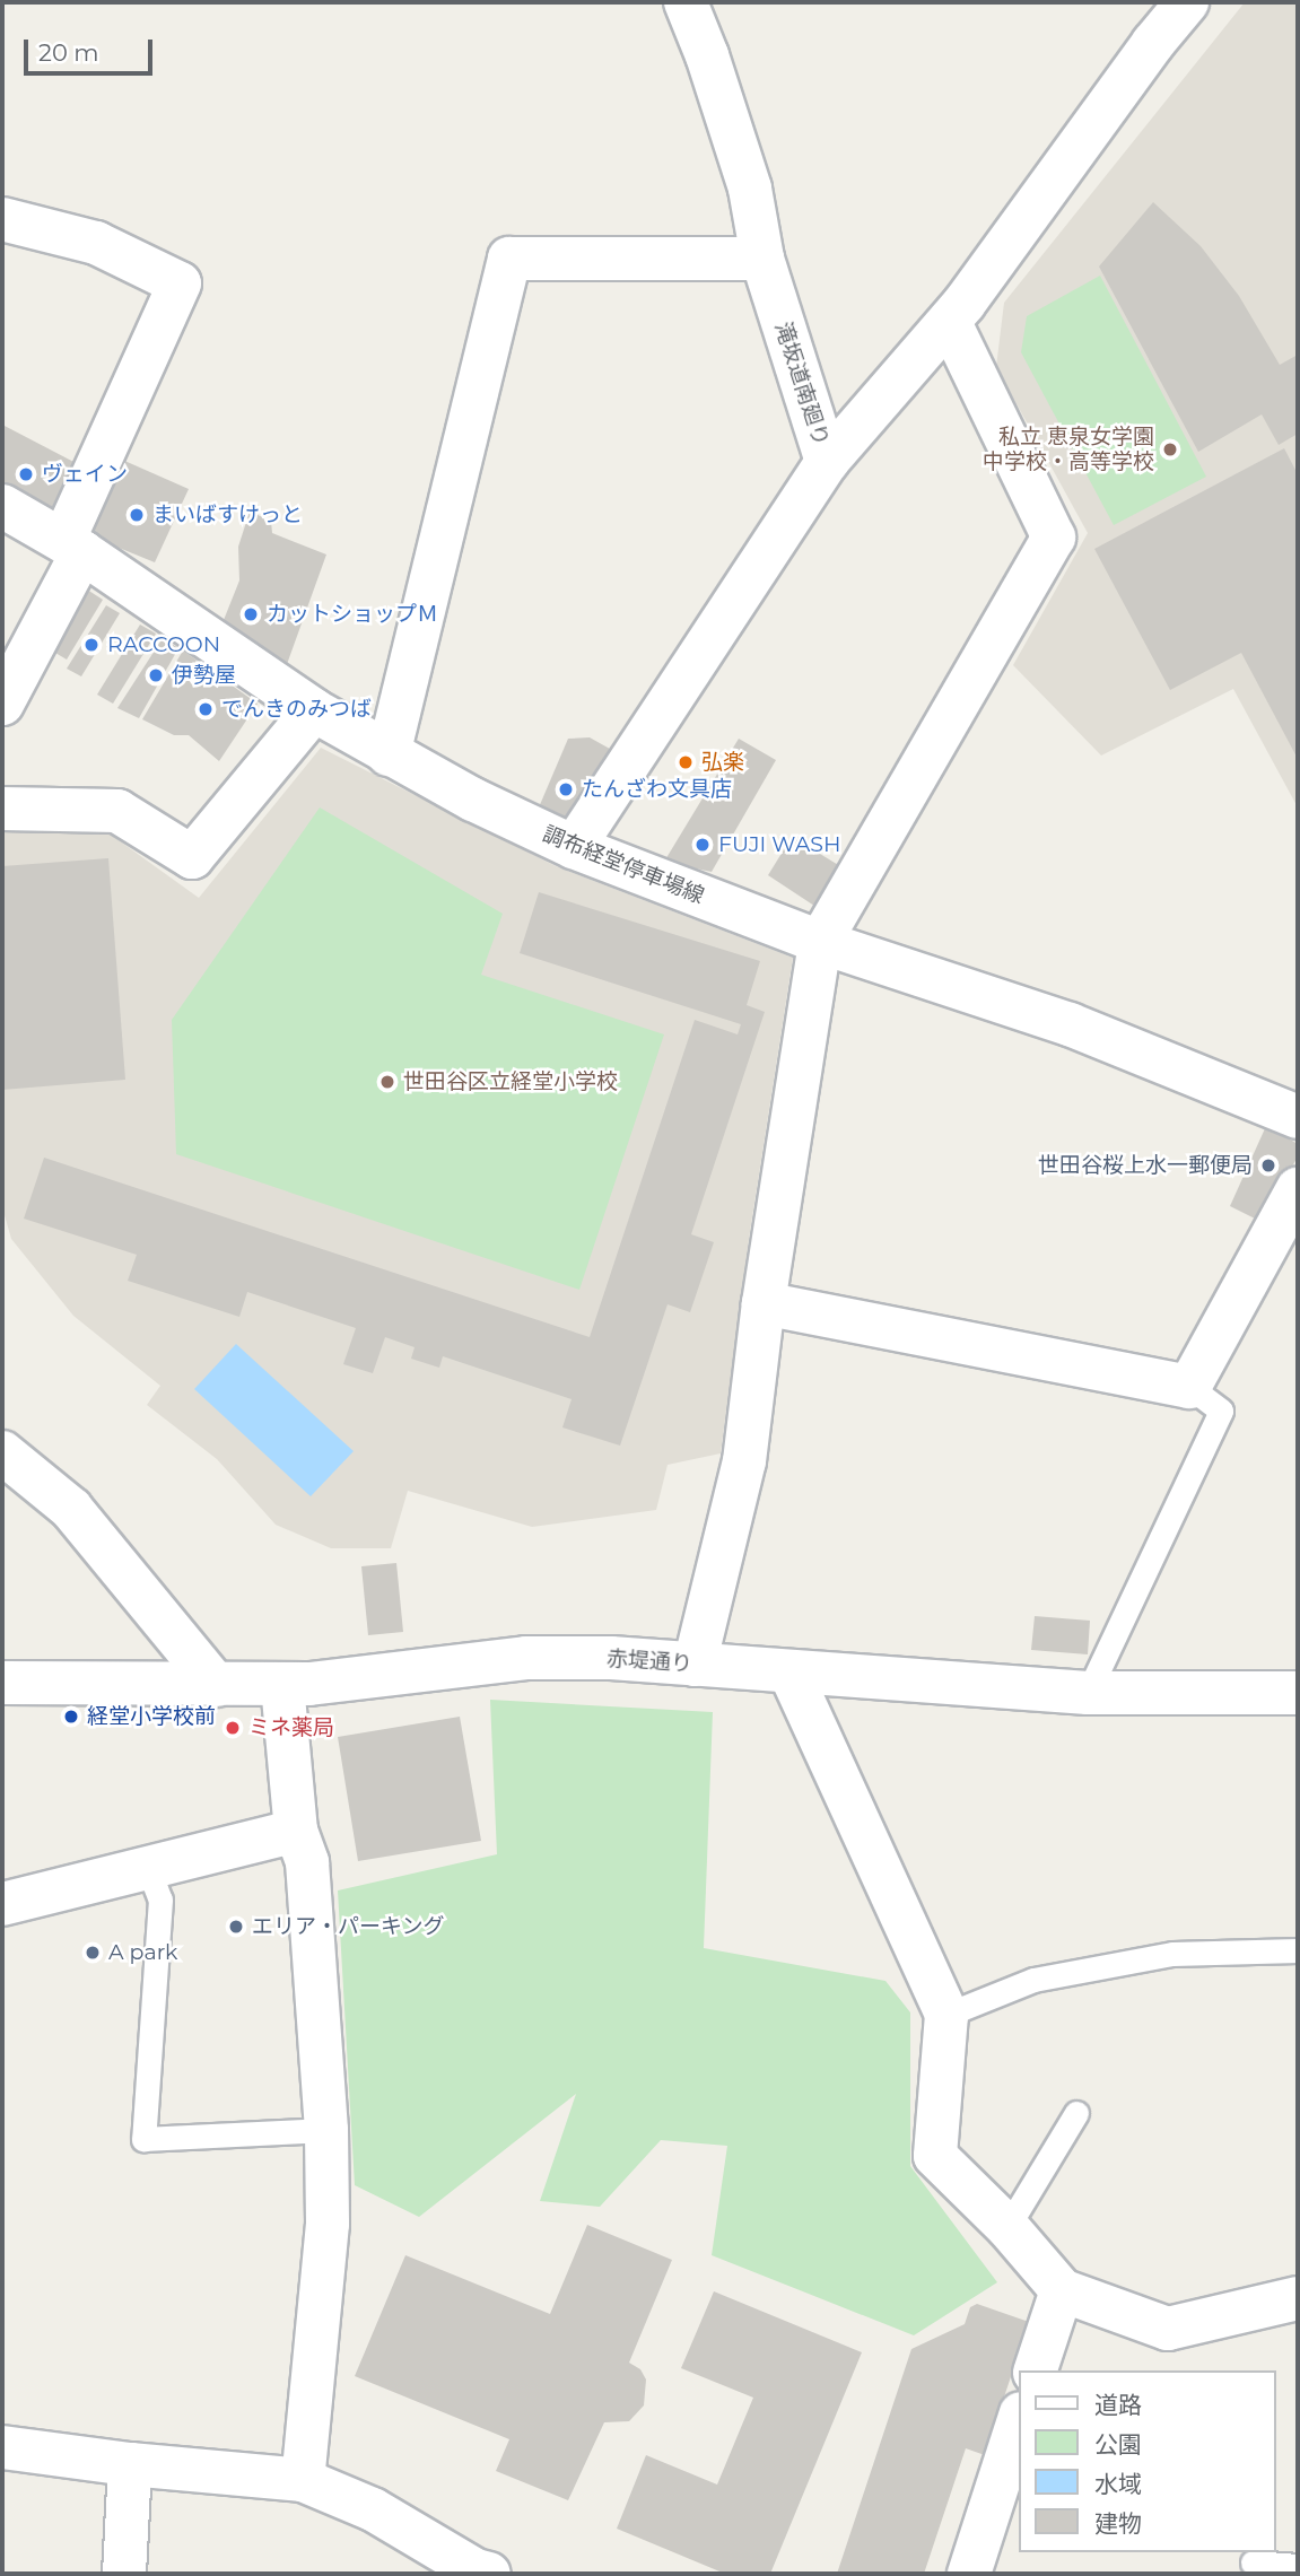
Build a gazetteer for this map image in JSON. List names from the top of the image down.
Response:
{
  "streets": {
    "street": ["滝坂道南廻り", "調布経堂停車場線", "赤堤通り"]
  },
  "crossings": [
    ["滝坂道南廻り", "調布経堂停車場線"]
  ],
  "places": [
    "私立 恵泉女学園 中学校・高等学校",
    "ヴェイン",
    "まいばすけっと",
    "カットショップＭ",
    "RACCOON",
    "伊勢屋",
    "でんきのみつば",
    "弘楽",
    "たんざわ文具店",
    "FUJI WASH",
    "世田谷区立経堂小学校",
    "世田谷桜上水一郵便局",
    "経堂小学校前",
    "ミネ薬局",
    "エリア・パーキング",
    "A park"
  ],
  "legend": [
    "道路",
    "公園",
    "水域",
    "建物"
  ],
  "scale_bar": "20 m"
}
